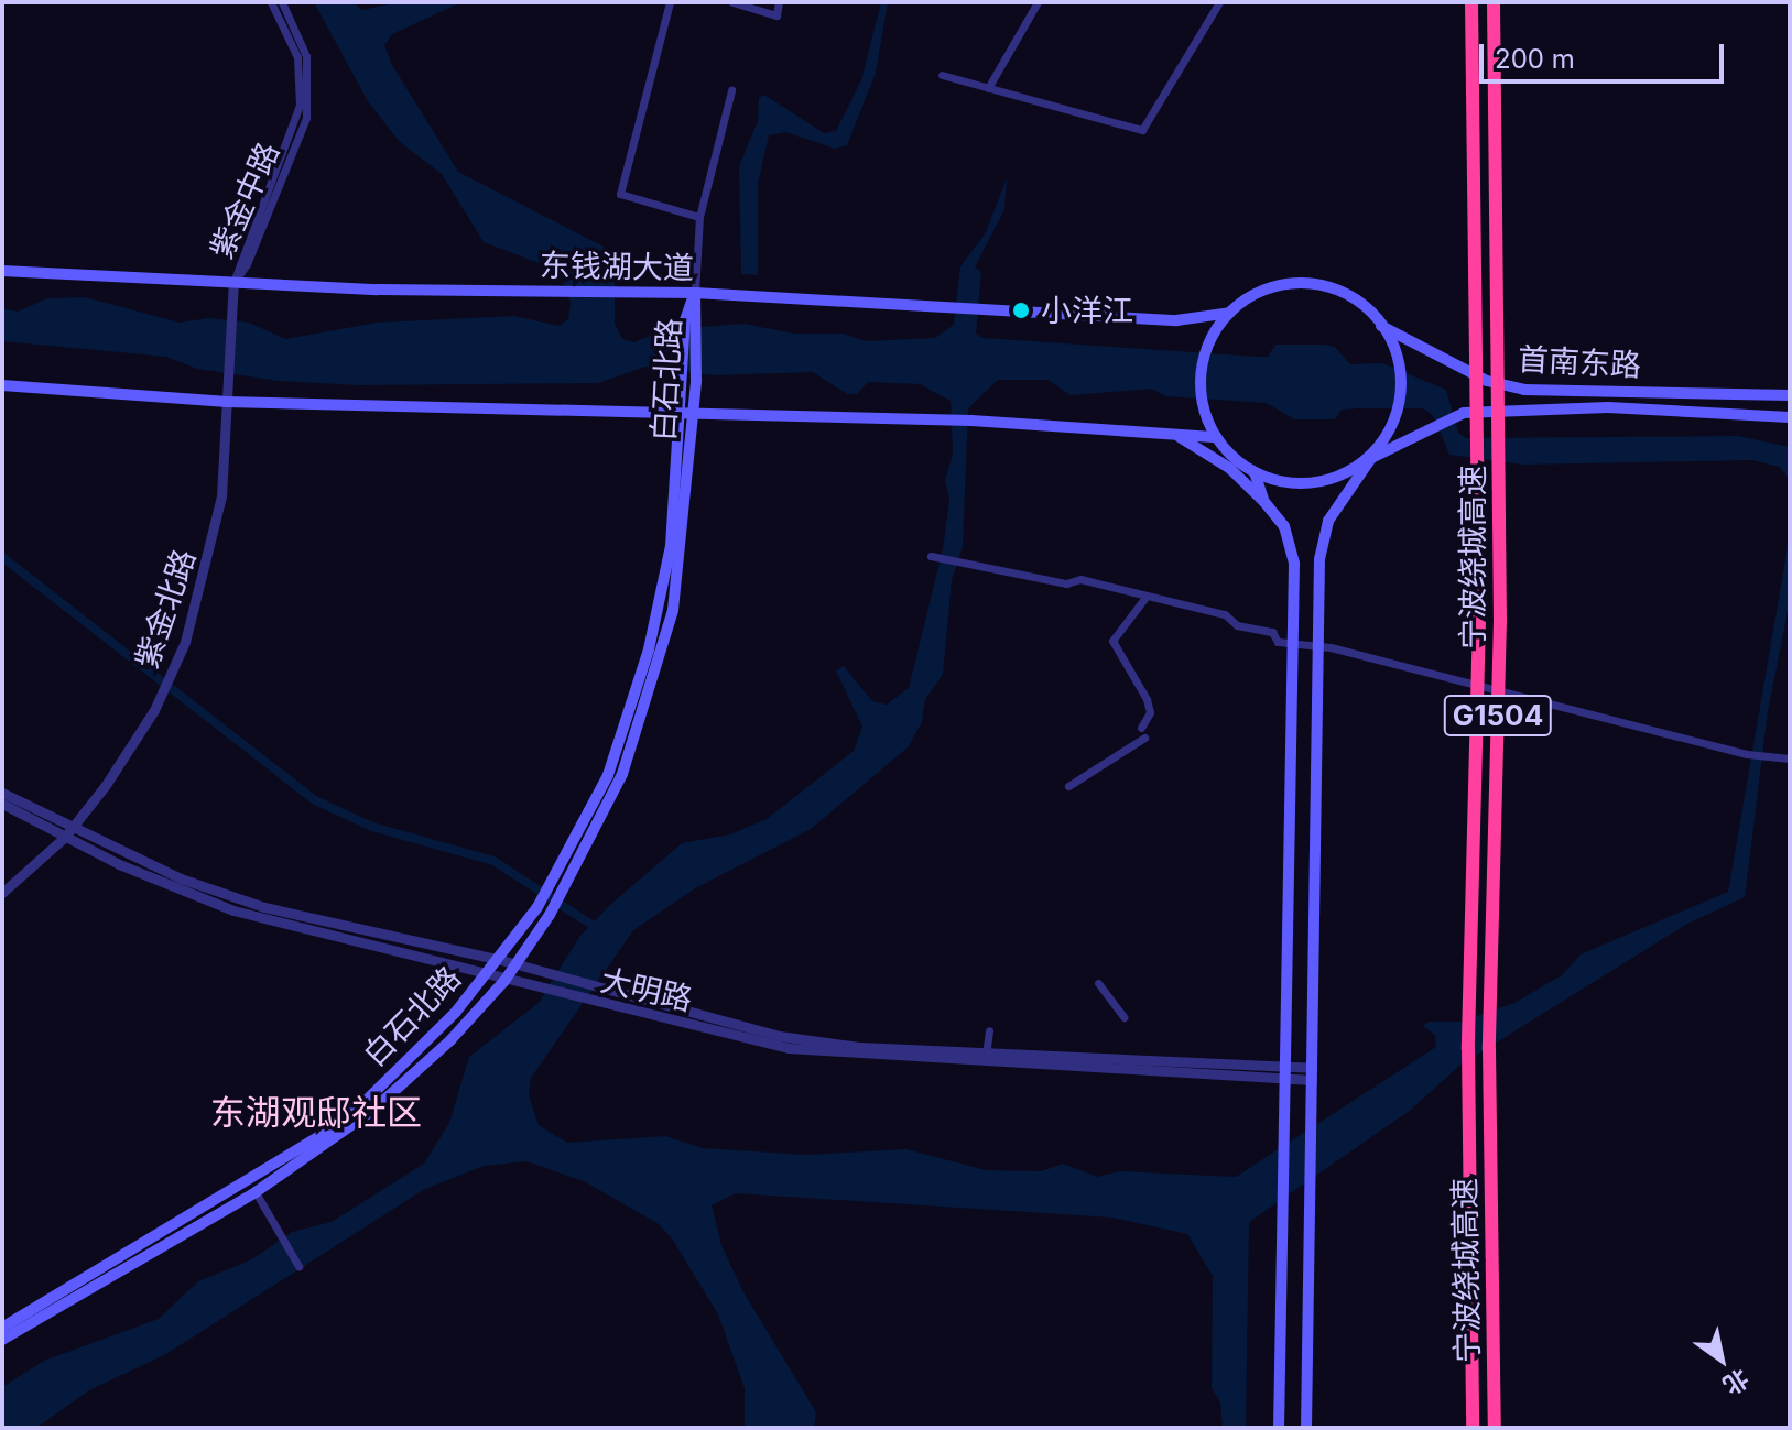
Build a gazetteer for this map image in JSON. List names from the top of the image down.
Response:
{
  "streets": {
    "highway": ["宁波绕城高速", "G1504"],
    "main road": ["东钱湖大道", "首南东路", "白石北路"],
    "street": ["紫金中路", "紫金北路", "大明路"]
  },
  "crossings": [
    ["紫金中路", "东钱湖大道"],
    ["紫金中路", "紫金北路"],
    ["东钱湖大道", "首南东路"],
    ["东钱湖大道", "白石北路"],
    ["东钱湖大道", "紫金北路"],
    ["白石北路", "大明路"],
    ["紫金北路", "大明路"]
  ],
  "districts": ["东湖观邸社区"],
  "places": ["小洋江"],
  "scale_bar": "200 m",
  "north": "bottom right"
}
